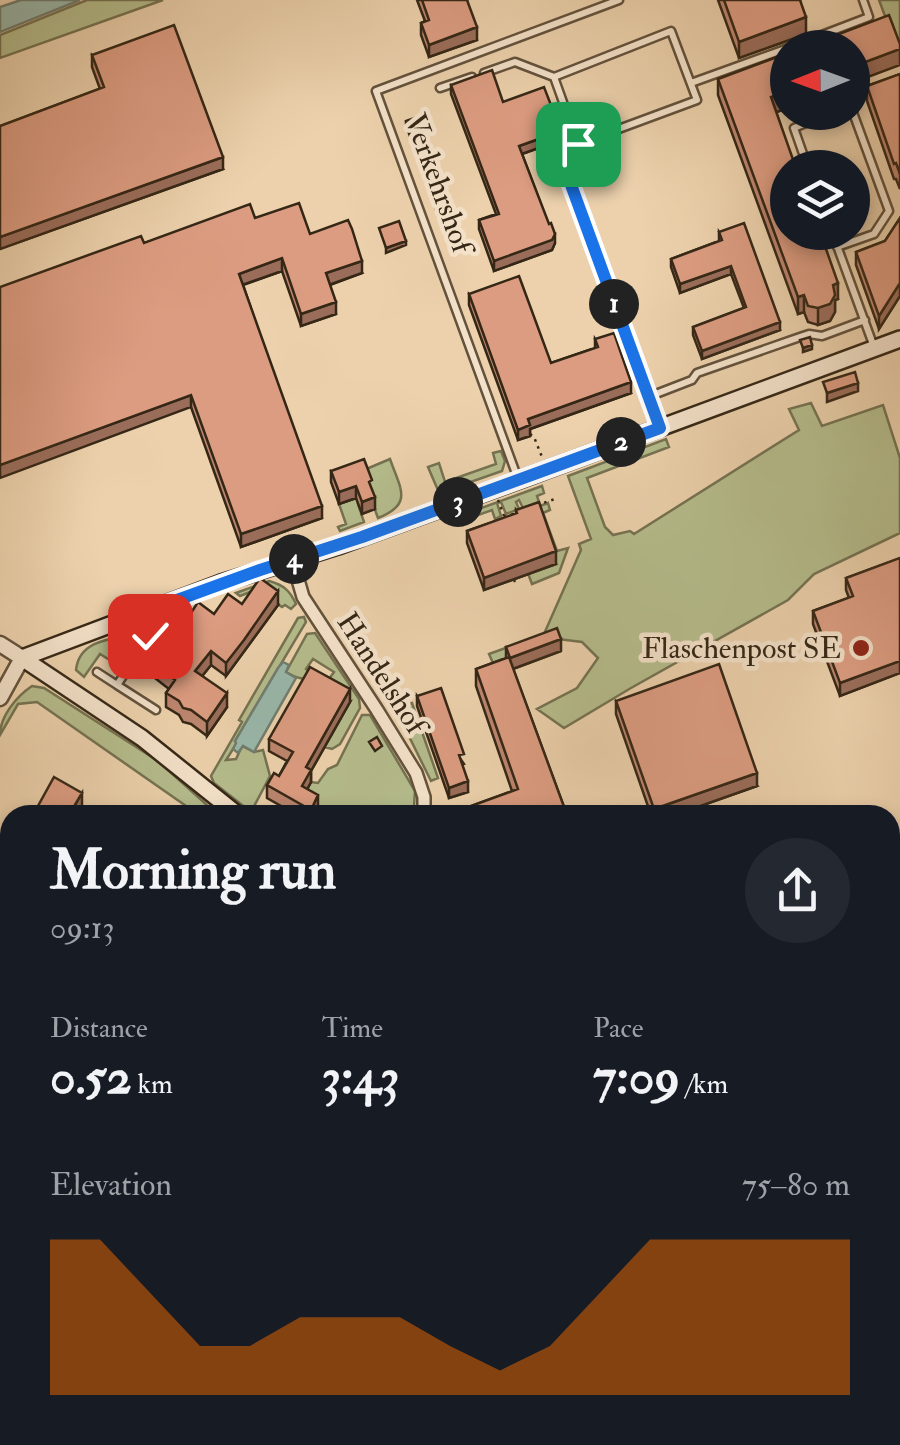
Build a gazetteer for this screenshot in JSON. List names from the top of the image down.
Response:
{
  "streets": {
    "street": ["Handelshof"],
    "lane": ["Verkehrshof"]
  },
  "places": ["Flaschenpost SE"],
  "north": "left",
  "page": {
    "pins": [
      "1",
      "2",
      "3",
      "4"
    ],
    "heading": ["Morning run", "09:13"],
    "stats": [
      ["Distance", "0.52 km"],
      ["Time", "3:43"],
      ["Pace", "7:09 /km"]
    ],
    "chart": ["Elevation", "75–80 m"]
  }
}
